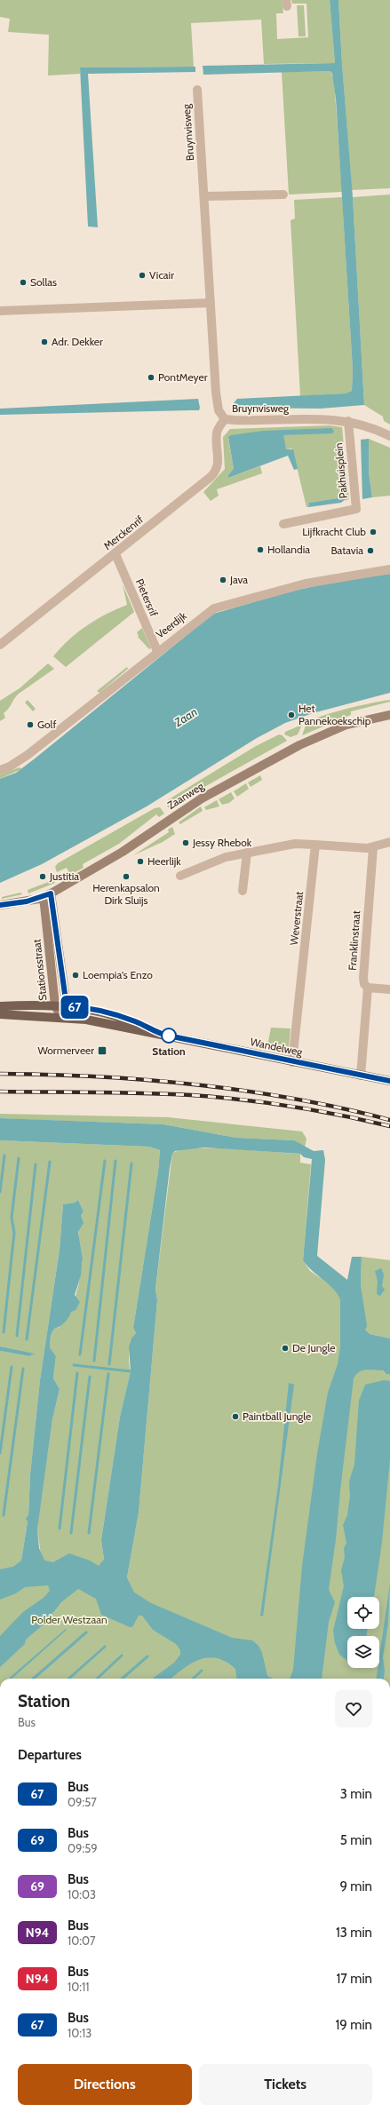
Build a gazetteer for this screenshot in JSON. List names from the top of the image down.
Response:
{
  "streets": {
    "main road": ["Zaanweg", "Stationsstraat", "Wandelweg"],
    "street": [
      "Bruynvisweg",
      "Pakhuisplein",
      "Merckenrif",
      "Pietersrif",
      "Veerdijk",
      "Weverstraat",
      "Franklinstraat"
    ]
  },
  "crossings": [
    ["Bruynvisweg", "Pakhuisplein"],
    ["Bruynvisweg", "Merckenrif"],
    ["Merckenrif", "Pietersrif"],
    ["Pietersrif", "Veerdijk"],
    ["Zaanweg", "Stationsstraat"],
    ["Weverstraat", "Wandelweg"],
    ["Franklinstraat", "Wandelweg"],
    ["Stationsstraat", "Wandelweg"]
  ],
  "water": ["Zaan"],
  "parks": ["Polder Westzaan"],
  "places": {
    "other": [
      "Vicair",
      "Sollas",
      "Adr. Dekker",
      "PontMeyer",
      "Lijfkracht Club",
      "Hollandia",
      "Batavia",
      "Java",
      "Het Pannekoekschip",
      "Golf",
      "Jessy Rhebok",
      "Heerlijk",
      "Justitia",
      "Herenkapsalon Dirk Sluijs",
      "Loempia's Enzo",
      "Station",
      "De Jungle",
      "Paintball Jungle"
    ],
    "transit": ["Wormerveer"]
  },
  "lines": ["bus line 67"],
  "page": {
    "on_map": "67",
    "heading": [
      ["Station", "Bus"],
      "Departures"
    ],
    "list": [
      {
        "mark": "67",
        "name": "Bus",
        "note": "09:57",
        "value": "3 min"
      },
      {
        "mark": "69",
        "name": "Bus",
        "note": "09:59",
        "value": "5 min"
      },
      {
        "mark": "69",
        "name": "Bus",
        "note": "10:03",
        "value": "9 min"
      },
      {
        "mark": "N94",
        "name": "Bus",
        "note": "10:07",
        "value": "13 min"
      },
      {
        "mark": "N94",
        "name": "Bus",
        "note": "10:11",
        "value": "17 min"
      },
      {
        "mark": "67",
        "name": "Bus",
        "note": "10:13",
        "value": "19 min"
      }
    ],
    "buttons": ["Directions", "Tickets"]
  }
}
